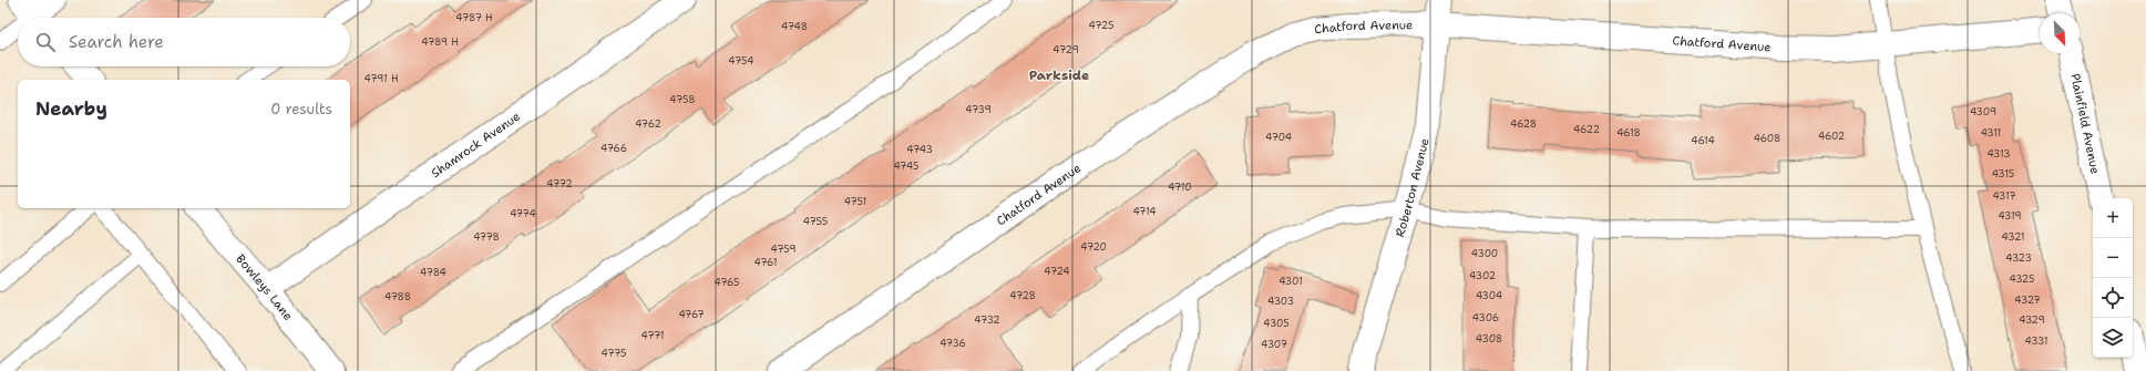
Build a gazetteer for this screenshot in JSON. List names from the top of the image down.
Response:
{
  "streets": {
    "street": [
      "Chatford Avenue",
      "Plainfield Avenue",
      "Shamrock Avenue",
      "Roberton Avenue",
      "Bowleys Lane"
    ]
  },
  "crossings": [
    ["Chatford Avenue", "Roberton Avenue"],
    ["Shamrock Avenue", "Bowleys Lane"]
  ],
  "districts": ["Parkside"],
  "house_numbers": [
    "4787 H",
    "4725",
    "4748",
    "4789 H",
    "4729",
    "4754",
    "4791 H",
    "4758",
    "4739",
    "4309",
    "4762",
    "4628",
    "4622",
    "4618",
    "4311",
    "4602",
    "4704",
    "4608",
    "4614",
    "4766",
    "4743",
    "4313",
    "4745",
    "4315",
    "4772",
    "4710",
    "4317",
    "4751",
    "4714",
    "4774",
    "4319",
    "4755",
    "4778",
    "4321",
    "4720",
    "4759",
    "4300",
    "4323",
    "4761",
    "4724",
    "4784",
    "4302",
    "4325",
    "4301",
    "4765",
    "4728",
    "4304",
    "4788",
    "4327",
    "4303",
    "4767",
    "4306",
    "4732",
    "4329",
    "4305",
    "4771",
    "4308",
    "4331",
    "4736",
    "4307",
    "4775"
  ],
  "north": "bottom right",
  "page": {
    "search": "Search here",
    "heading": ["Nearby", "0 results"],
    "map_buttons": ["+", "−"]
  }
}
